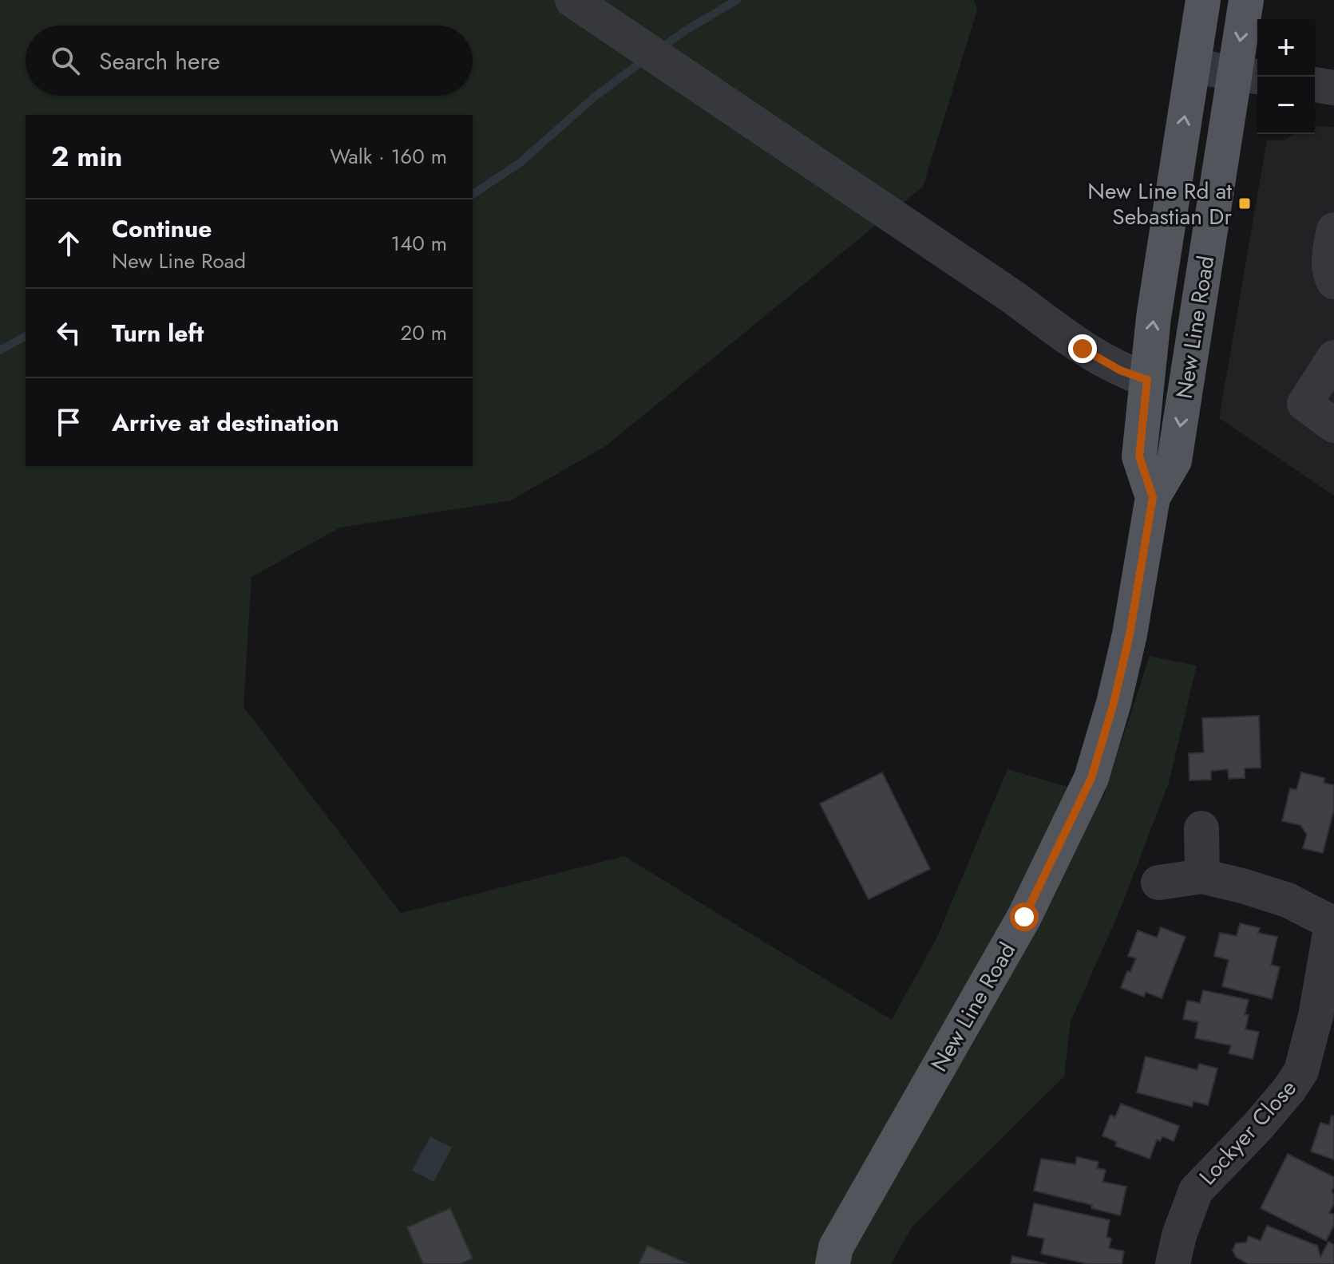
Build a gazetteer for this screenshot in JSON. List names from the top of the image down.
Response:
{
  "streets": {
    "main road": ["New Line Road"],
    "street": ["Lockyer Close"]
  },
  "places": {
    "transit": ["New Line Rd at Sebastian Dr"]
  },
  "page": {
    "map_buttons": ["+", "−"],
    "search": "Search here",
    "heading": ["2 min", "Walk · 160 m"],
    "list": [
      ["Continue", "New Line Road", "140 m"],
      ["Turn left", "20 m"],
      "Arrive at destination"
    ]
  }
}
